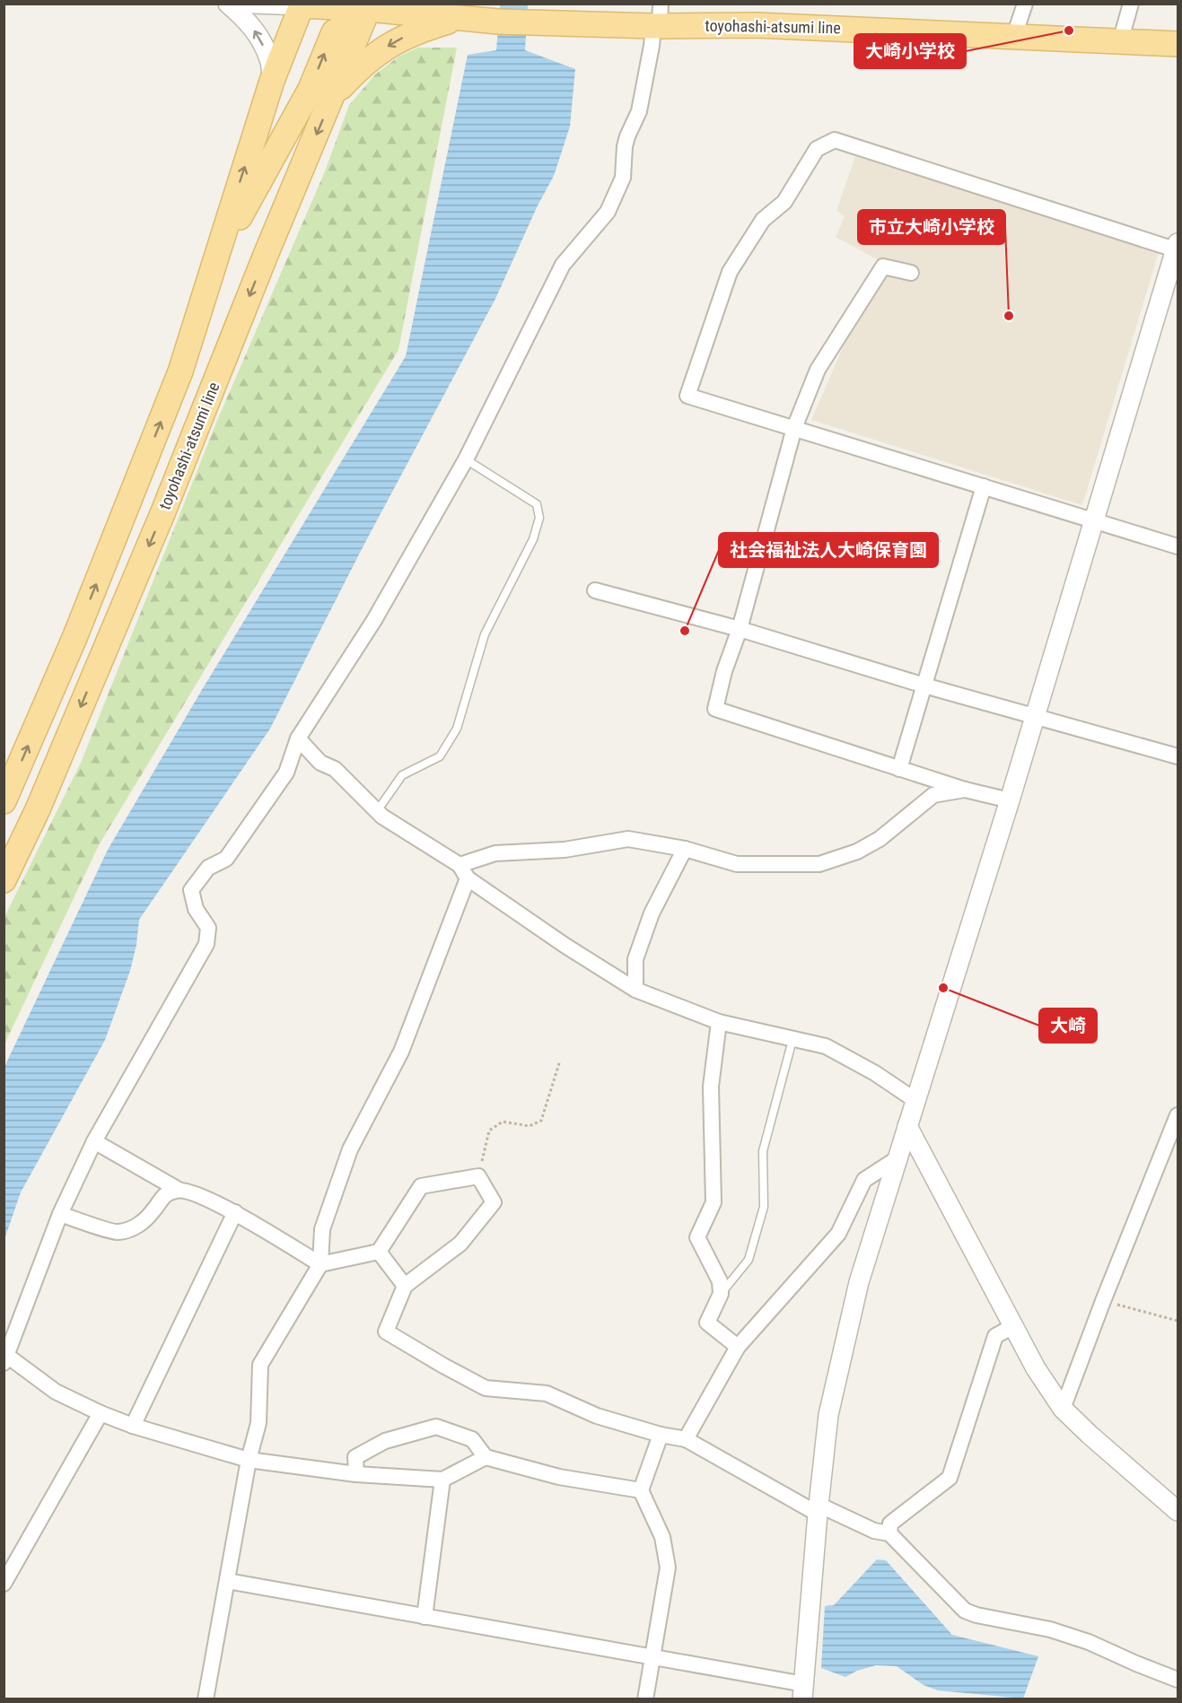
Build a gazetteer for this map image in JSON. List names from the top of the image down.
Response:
{
  "streets": {
    "main road": ["toyohashi-atsumi line"]
  },
  "places": [
    "大崎小学校",
    "市立大崎小学校",
    "社会福祉法人大崎保育園",
    "大崎"
  ]
}
